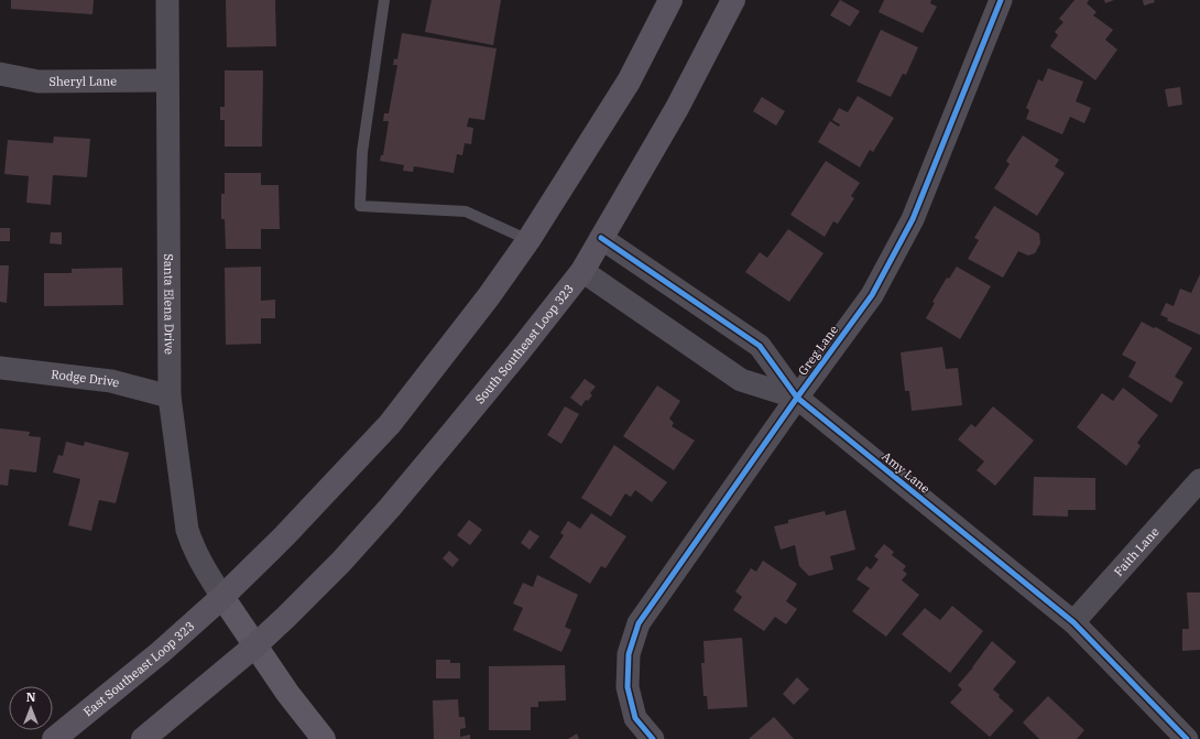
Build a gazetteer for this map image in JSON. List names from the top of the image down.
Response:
{
  "streets": {
    "highway": ["South Southeast Loop 323", "East Southeast Loop 323"],
    "street": [
      "Sheryl Lane",
      "Santa Elena Drive",
      "Greg Lane",
      "Rodge Drive",
      "Amy Lane",
      "Faith Lane"
    ]
  },
  "crossings": [
    ["Sheryl Lane", "Santa Elena Drive"],
    ["Santa Elena Drive", "Rodge Drive"],
    ["Santa Elena Drive", "East Southeast Loop 323"],
    ["South Southeast Loop 323", "Amy Lane"],
    ["Greg Lane", "Amy Lane"],
    ["Amy Lane", "Faith Lane"]
  ],
  "north": "top"
}
